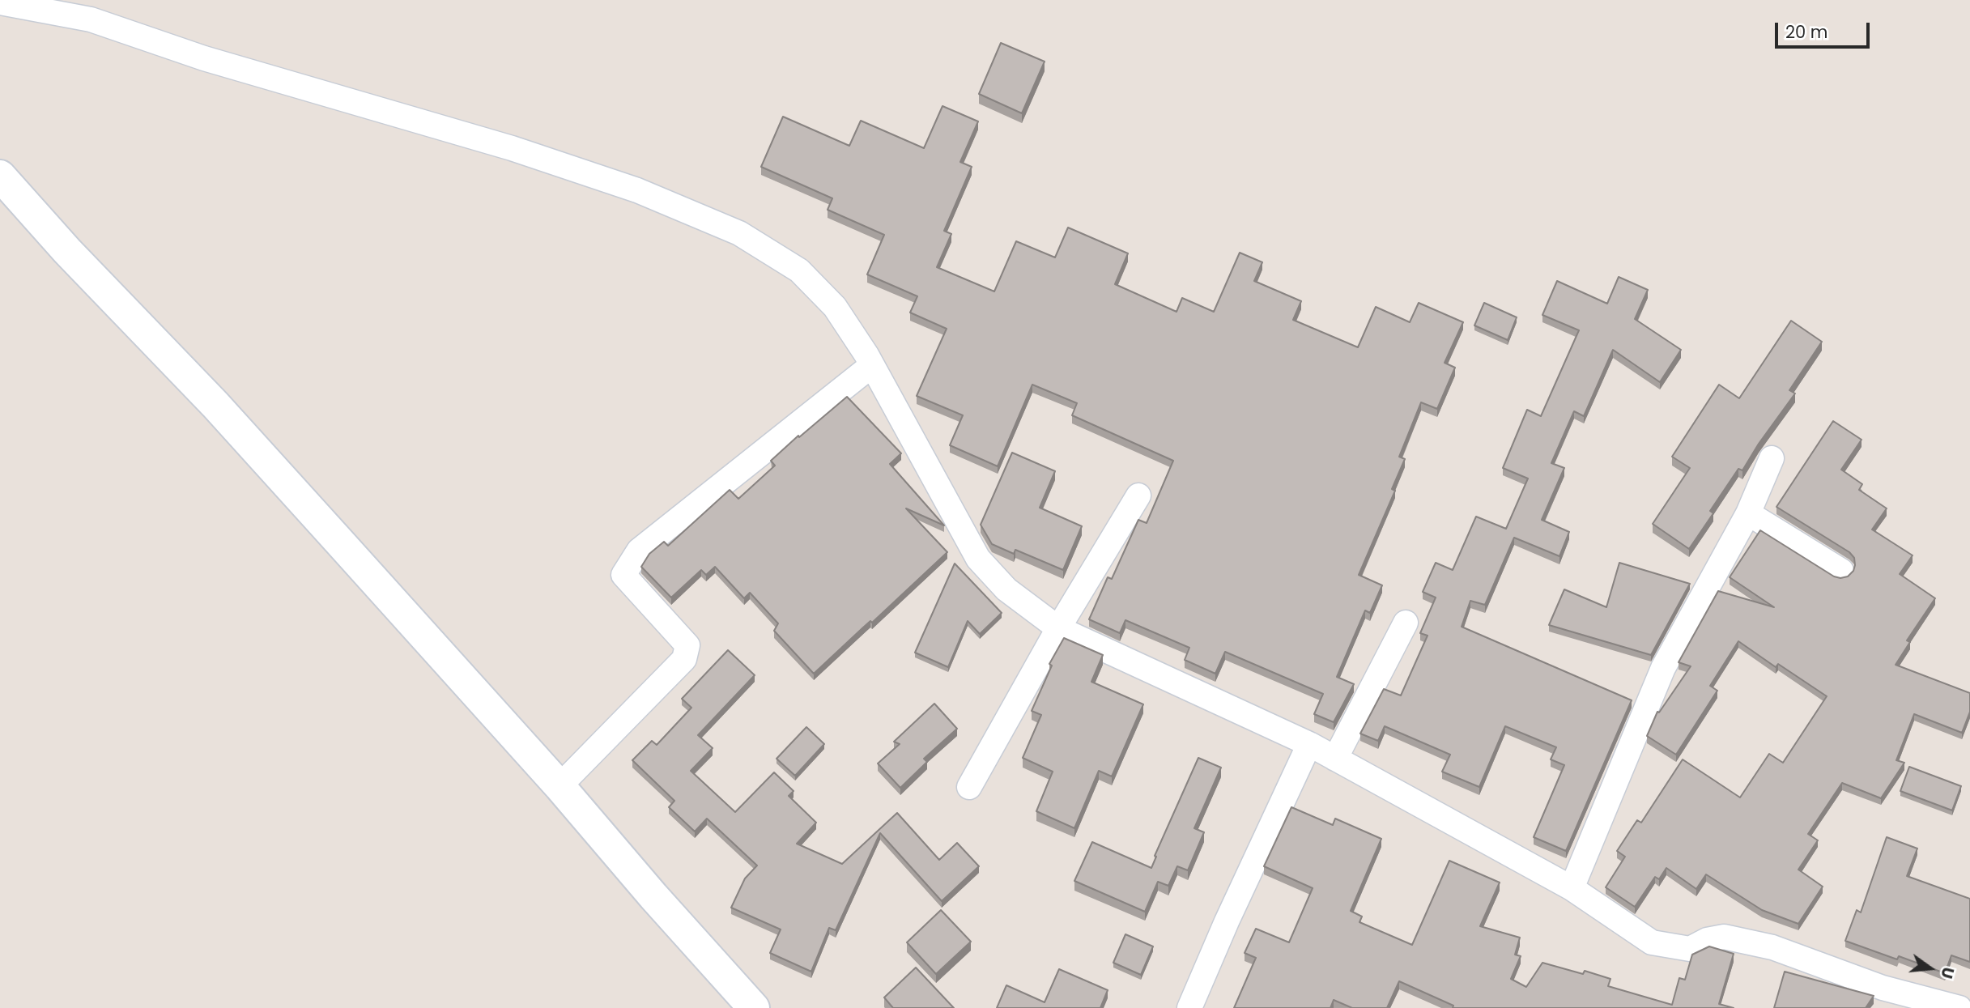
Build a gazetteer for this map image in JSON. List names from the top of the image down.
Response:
{
  "scale_bar": "20 m",
  "north": "right"
}
